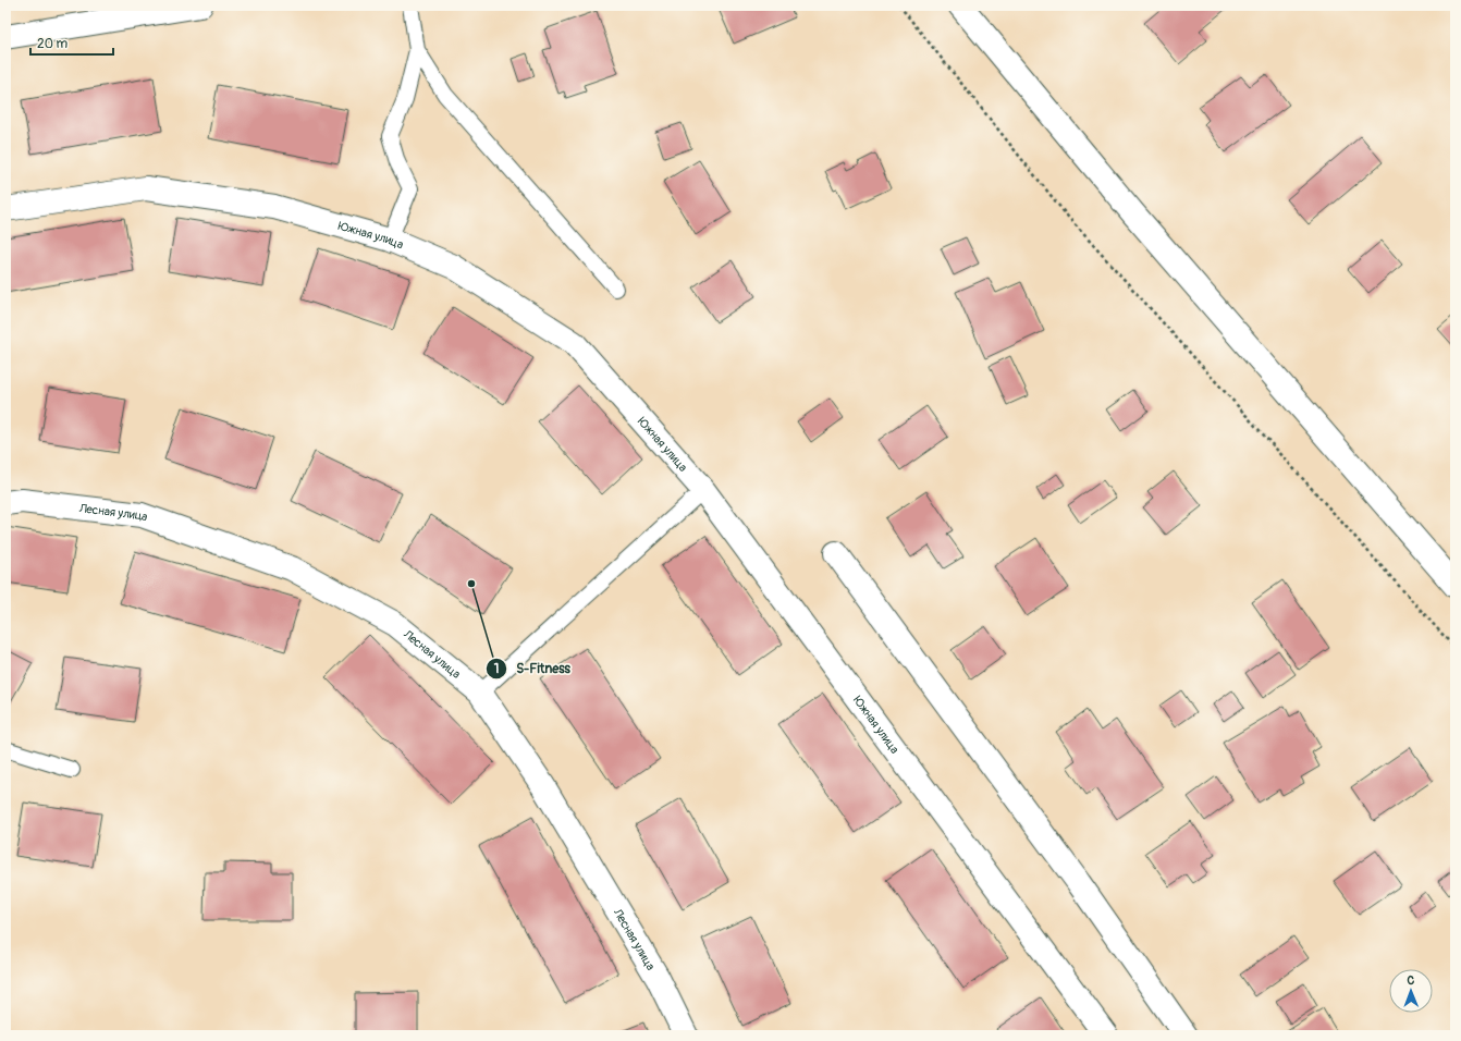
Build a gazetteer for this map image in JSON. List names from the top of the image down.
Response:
{
  "streets": {
    "street": ["Южная улица", "Лесная улица"]
  },
  "places": ["S-Fitness"],
  "scale_bar": "20 m",
  "north": "top"
}
